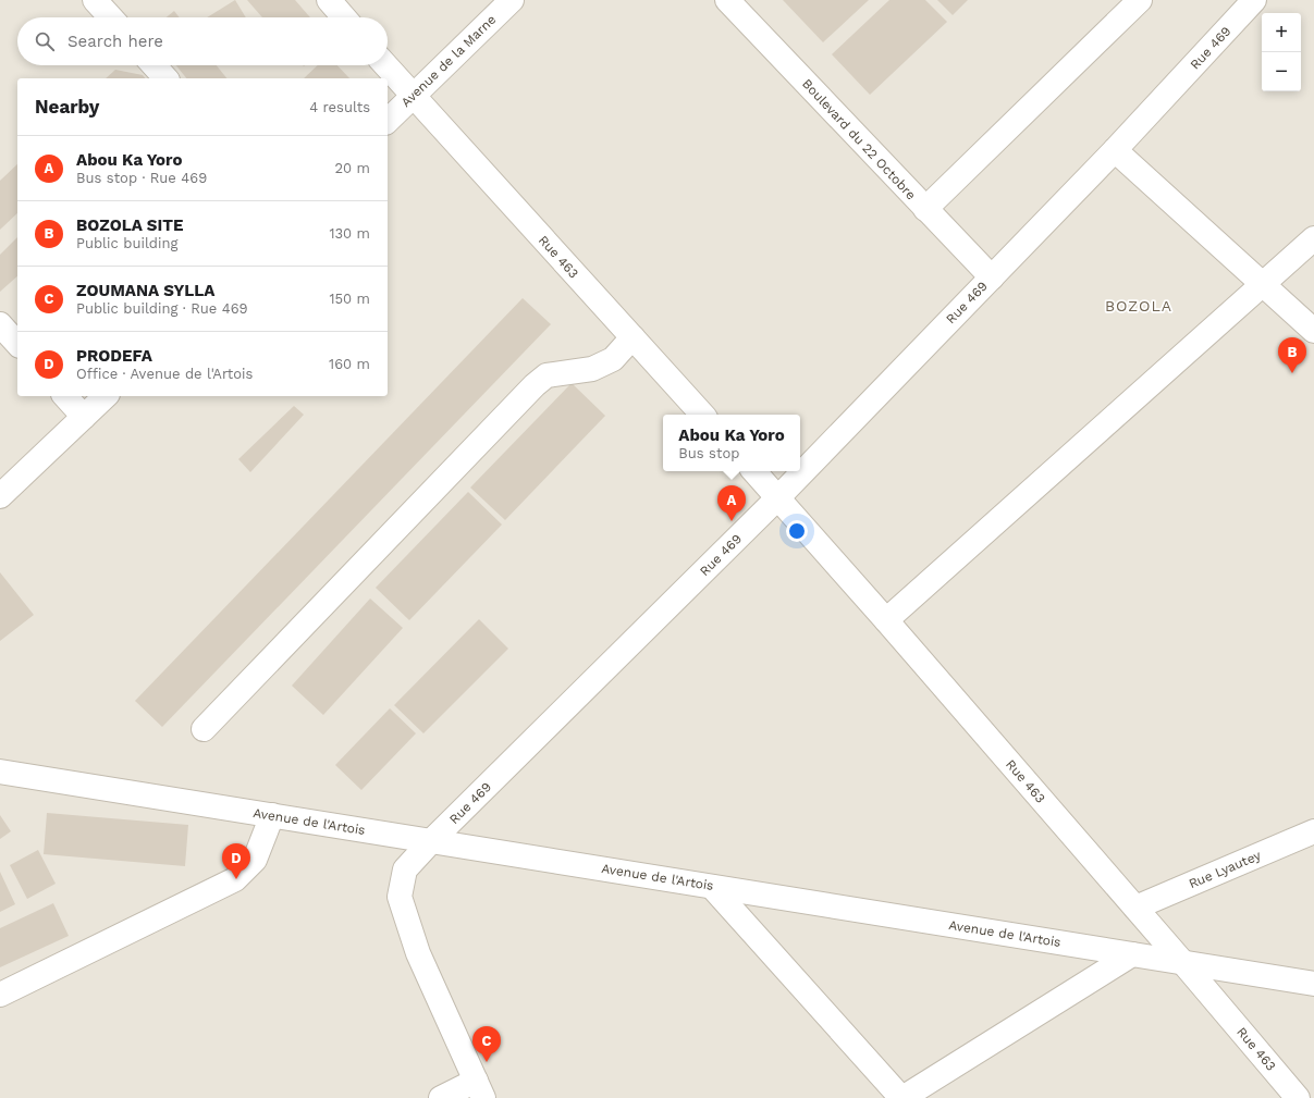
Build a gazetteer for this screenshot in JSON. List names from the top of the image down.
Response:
{
  "streets": {
    "street": [
      "Rue 469",
      "Avenue de la Marne",
      "Boulevard du 22 Octobre",
      "Rue 463",
      "Avenue de l'Artois",
      "Rue Lyautey"
    ]
  },
  "crossings": [
    ["Rue 469", "Boulevard du 22 Octobre"],
    ["Rue 469", "Rue 463"],
    ["Rue 469", "Avenue de l'Artois"],
    ["Avenue de la Marne", "Rue 463"],
    ["Rue 463", "Avenue de l'Artois"],
    ["Rue 463", "Rue Lyautey"]
  ],
  "districts": ["BOZOLA"],
  "page": {
    "map_buttons": ["+", "−"],
    "search": "Search here",
    "heading": ["Nearby", "4 results"],
    "list": [
      {
        "mark": "A",
        "name": "Abou Ka Yoro",
        "note": "Bus stop · Rue 469",
        "value": "20 m"
      },
      {
        "mark": "B",
        "name": "BOZOLA SITE",
        "note": "Public building",
        "value": "130 m"
      },
      {
        "mark": "C",
        "name": "ZOUMANA SYLLA",
        "note": "Public building · Rue 469",
        "value": "150 m"
      },
      {
        "mark": "D",
        "name": "PRODEFA",
        "note": "Office · Avenue de l'Artois",
        "value": "160 m"
      }
    ],
    "pins": [
      "B",
      "A",
      "D",
      "C"
    ],
    "popup": ["Abou Ka Yoro", "Bus stop"]
  }
}
